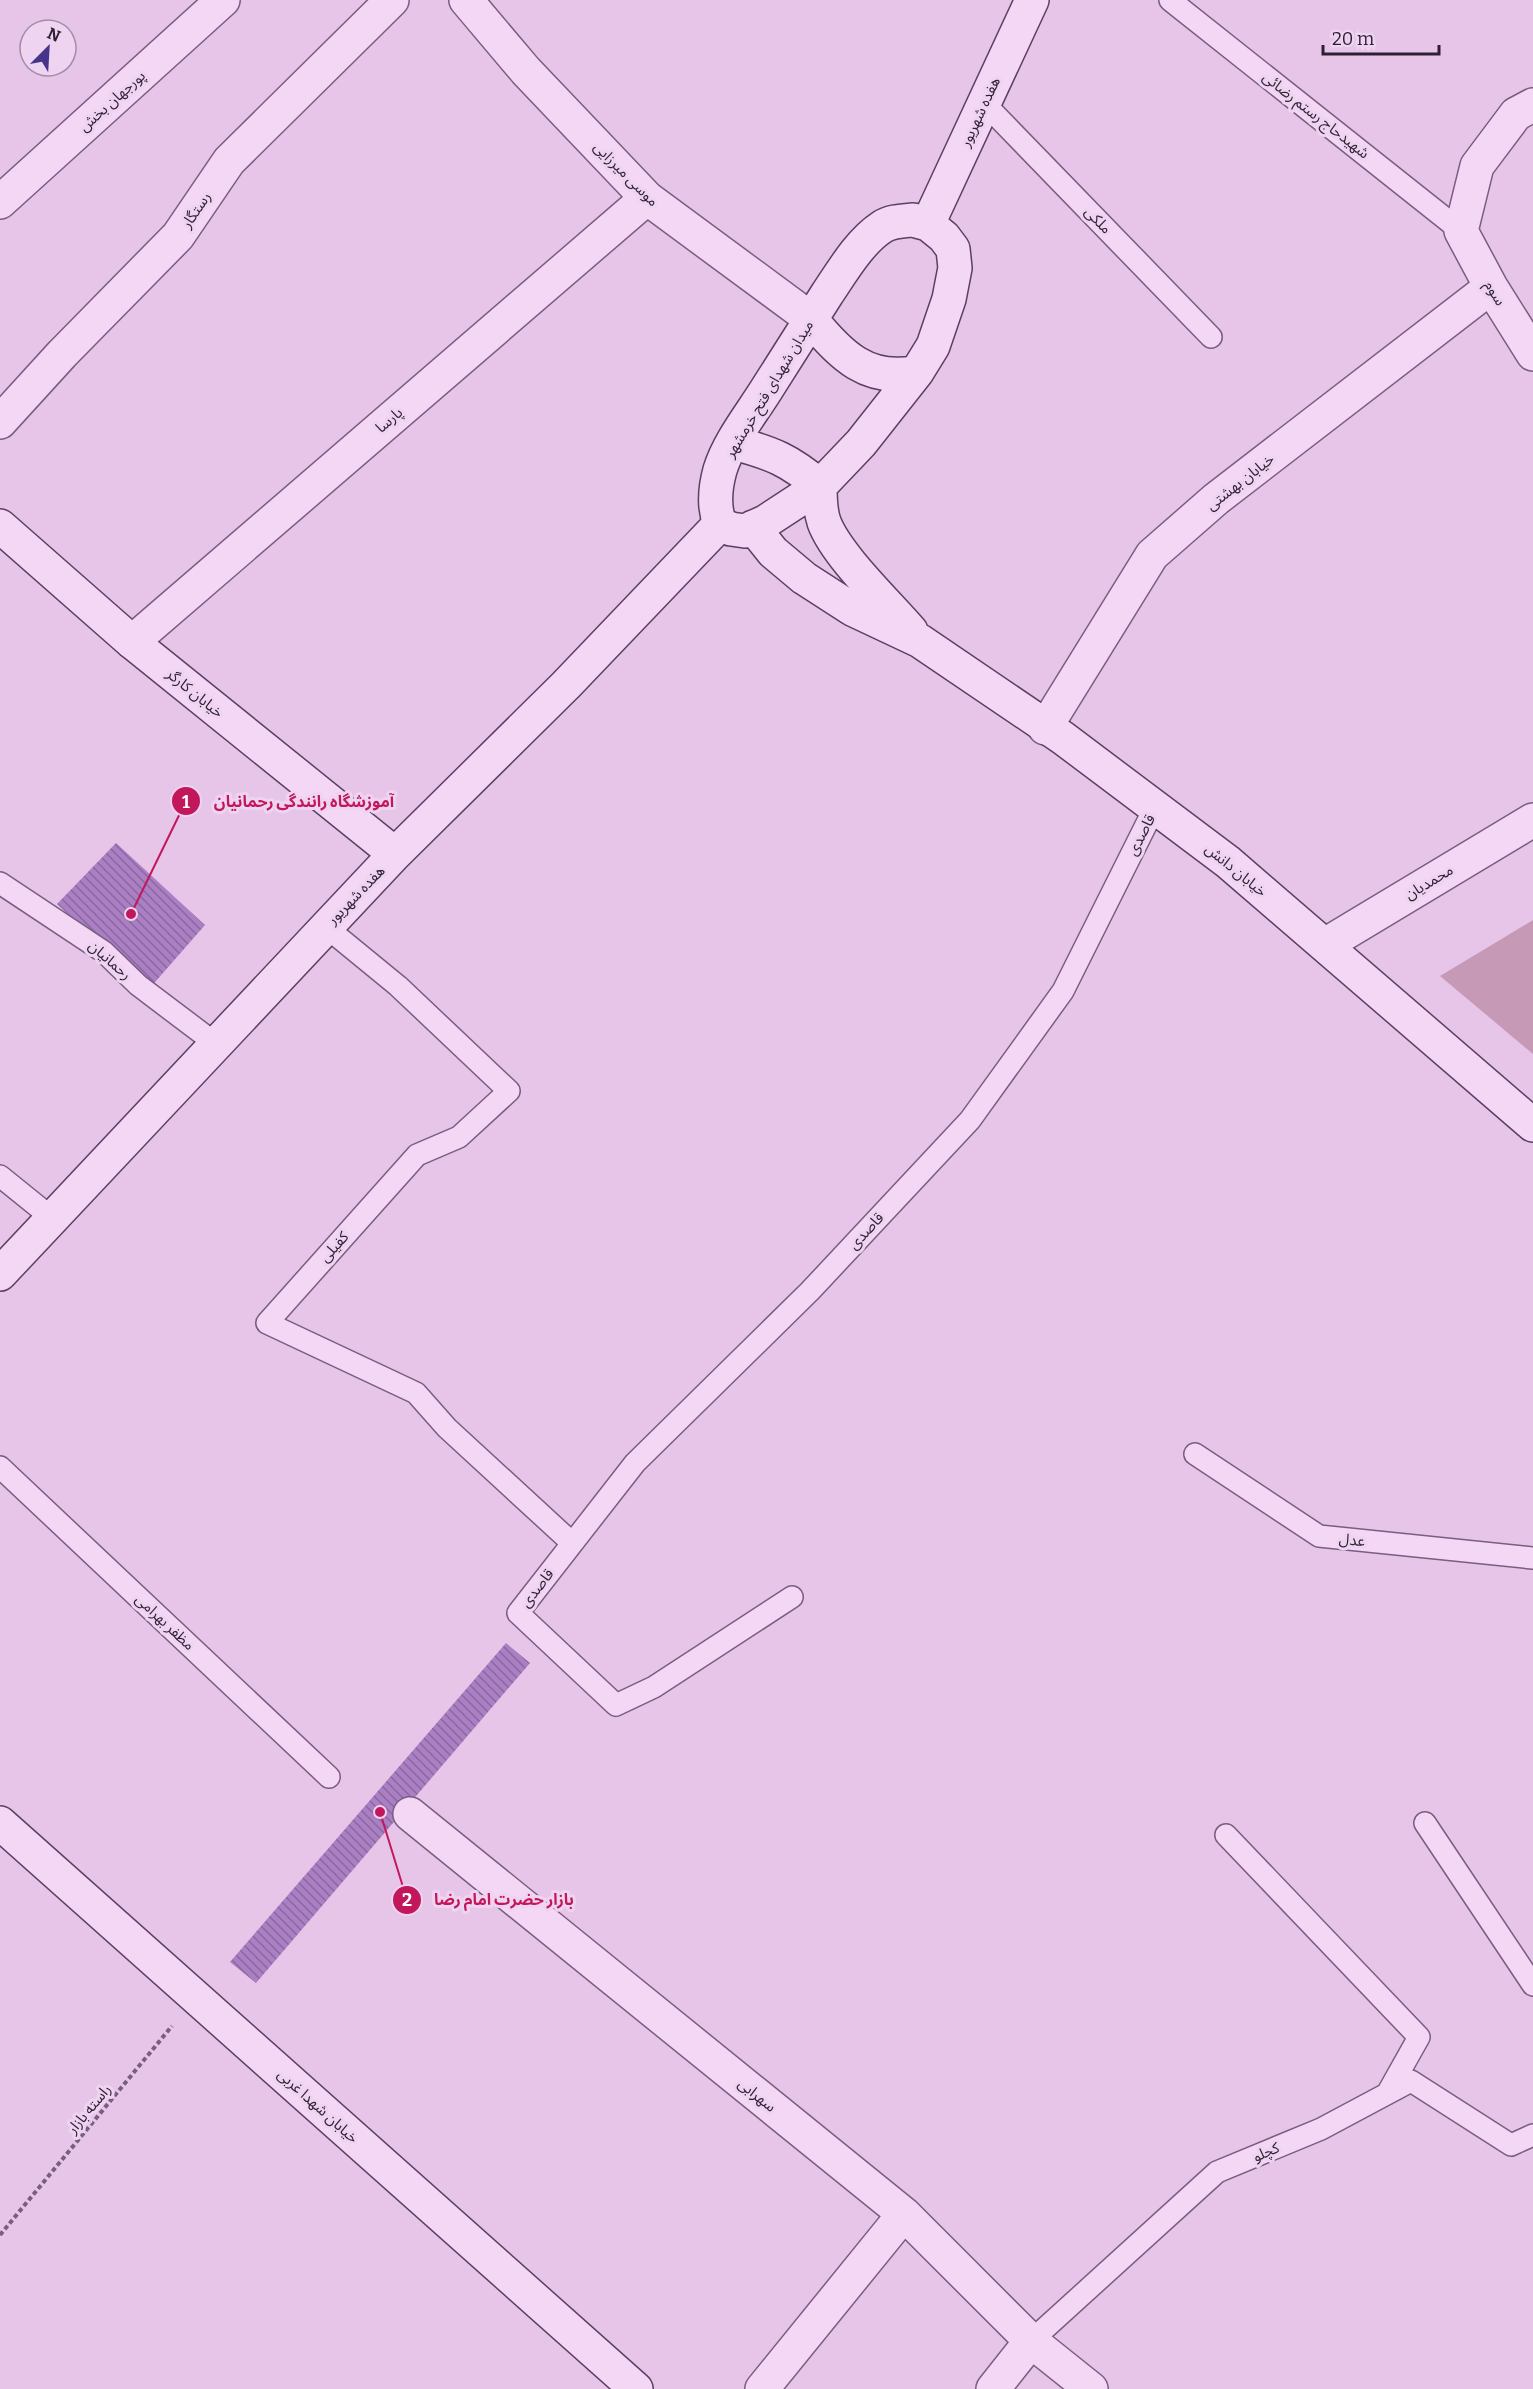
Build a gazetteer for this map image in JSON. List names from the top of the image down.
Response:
{
  "streets": {
    "main road": [
      "پورجهان بخش",
      "هفده شهریور",
      "موسی میرزایی",
      "رستگار",
      "سوم",
      "میدان شهدای فتح خرمشهر",
      "پارسا",
      "خیابان بهشتی",
      "خیابان کارگر",
      "خیابان دانش",
      "محمدیان",
      "سهرابی",
      "خیابان شهدا غربی"
    ],
    "lane": [
      "شهیدحاج رستم رضائی",
      "ملکی",
      "قاصدی",
      "رحمانیان",
      "کفیلی",
      "عدل",
      "مظفر بهرامی",
      "کچلو"
    ],
    "path": ["راسته بازار"]
  },
  "crossings": [
    ["هفده شهریور", "موسی میرزایی"],
    ["هفده شهریور", "ملکی"],
    ["هفده شهریور", "میدان شهدای فتح خرمشهر"],
    ["هفده شهریور", "خیابان کارگر"],
    ["هفده شهریور", "رحمانیان"],
    ["هفده شهریور", "کفیلی"],
    ["شهیدحاج رستم رضائی", "سوم"],
    ["موسی میرزایی", "میدان شهدای فتح خرمشهر"],
    ["موسی میرزایی", "پارسا"],
    ["سوم", "خیابان بهشتی"],
    ["پارسا", "خیابان کارگر"],
    ["خیابان بهشتی", "خیابان دانش"],
    ["قاصدی", "خیابان دانش"],
    ["قاصدی", "کفیلی"],
    ["خیابان دانش", "محمدیان"],
    ["سهرابی", "کچلو"],
    ["خیابان شهدا غربی", "راسته بازار"]
  ],
  "places": ["آموزشگاه رانندگی رحمانیان", "بازار حضرت امام رضا"],
  "scale_bar": "20 m",
  "north": "top right"
}
